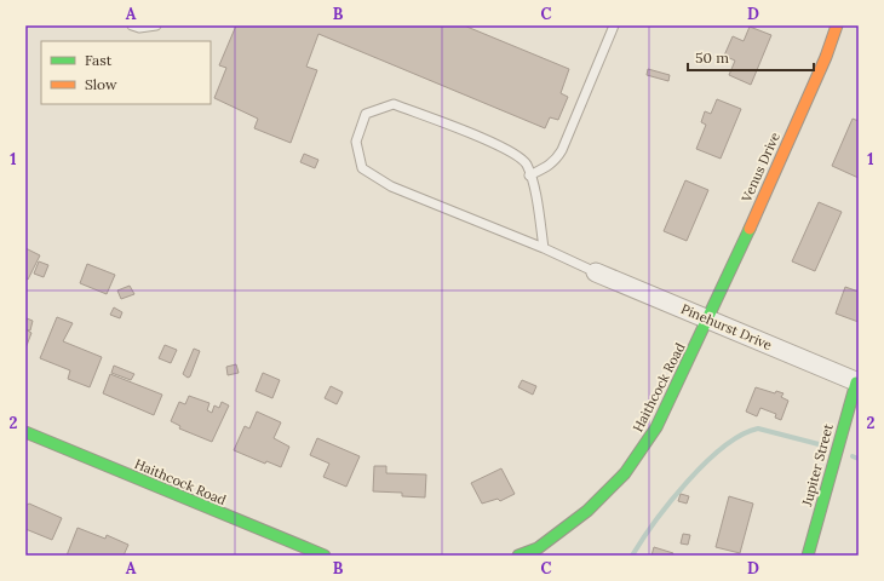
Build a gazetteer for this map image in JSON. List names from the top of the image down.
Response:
{
  "streets": {
    "street": [
      "Venus Drive",
      "Pinehurst Drive",
      "Haithcock Road",
      "Jupiter Street"
    ]
  },
  "crossings": [
    ["Venus Drive", "Pinehurst Drive"],
    ["Venus Drive", "Haithcock Road"],
    ["Pinehurst Drive", "Haithcock Road"],
    ["Pinehurst Drive", "Jupiter Street"]
  ],
  "legend": ["Fast", "Slow"],
  "scale_bar": "50 m",
  "grid": {
    "columns": [
      "A",
      "B",
      "C",
      "D"
    ],
    "rows": ["1", "2"]
  }
}
